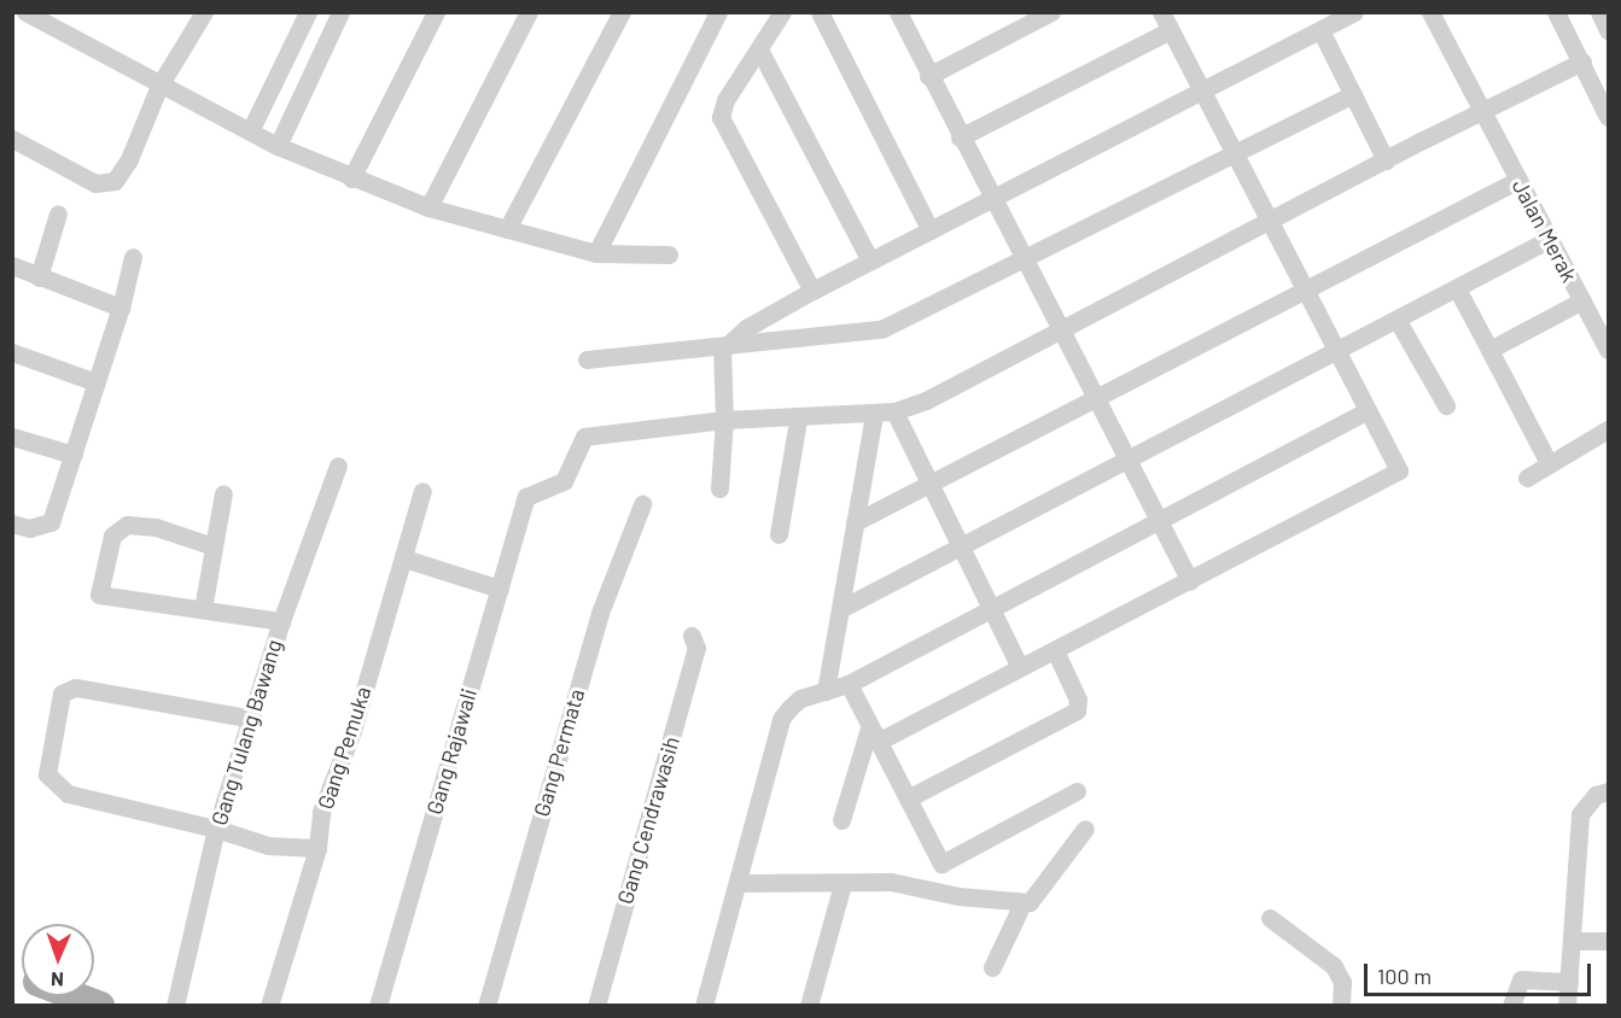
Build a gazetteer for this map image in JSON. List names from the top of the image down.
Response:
{
  "streets": {
    "street": [
      "Jalan Merak",
      "Gang Tulang Bawang",
      "Gang Pemuka",
      "Gang Rajawali",
      "Gang Permata",
      "Gang Cendrawasih"
    ]
  },
  "scale_bar": "100 m",
  "north": "bottom"
}
